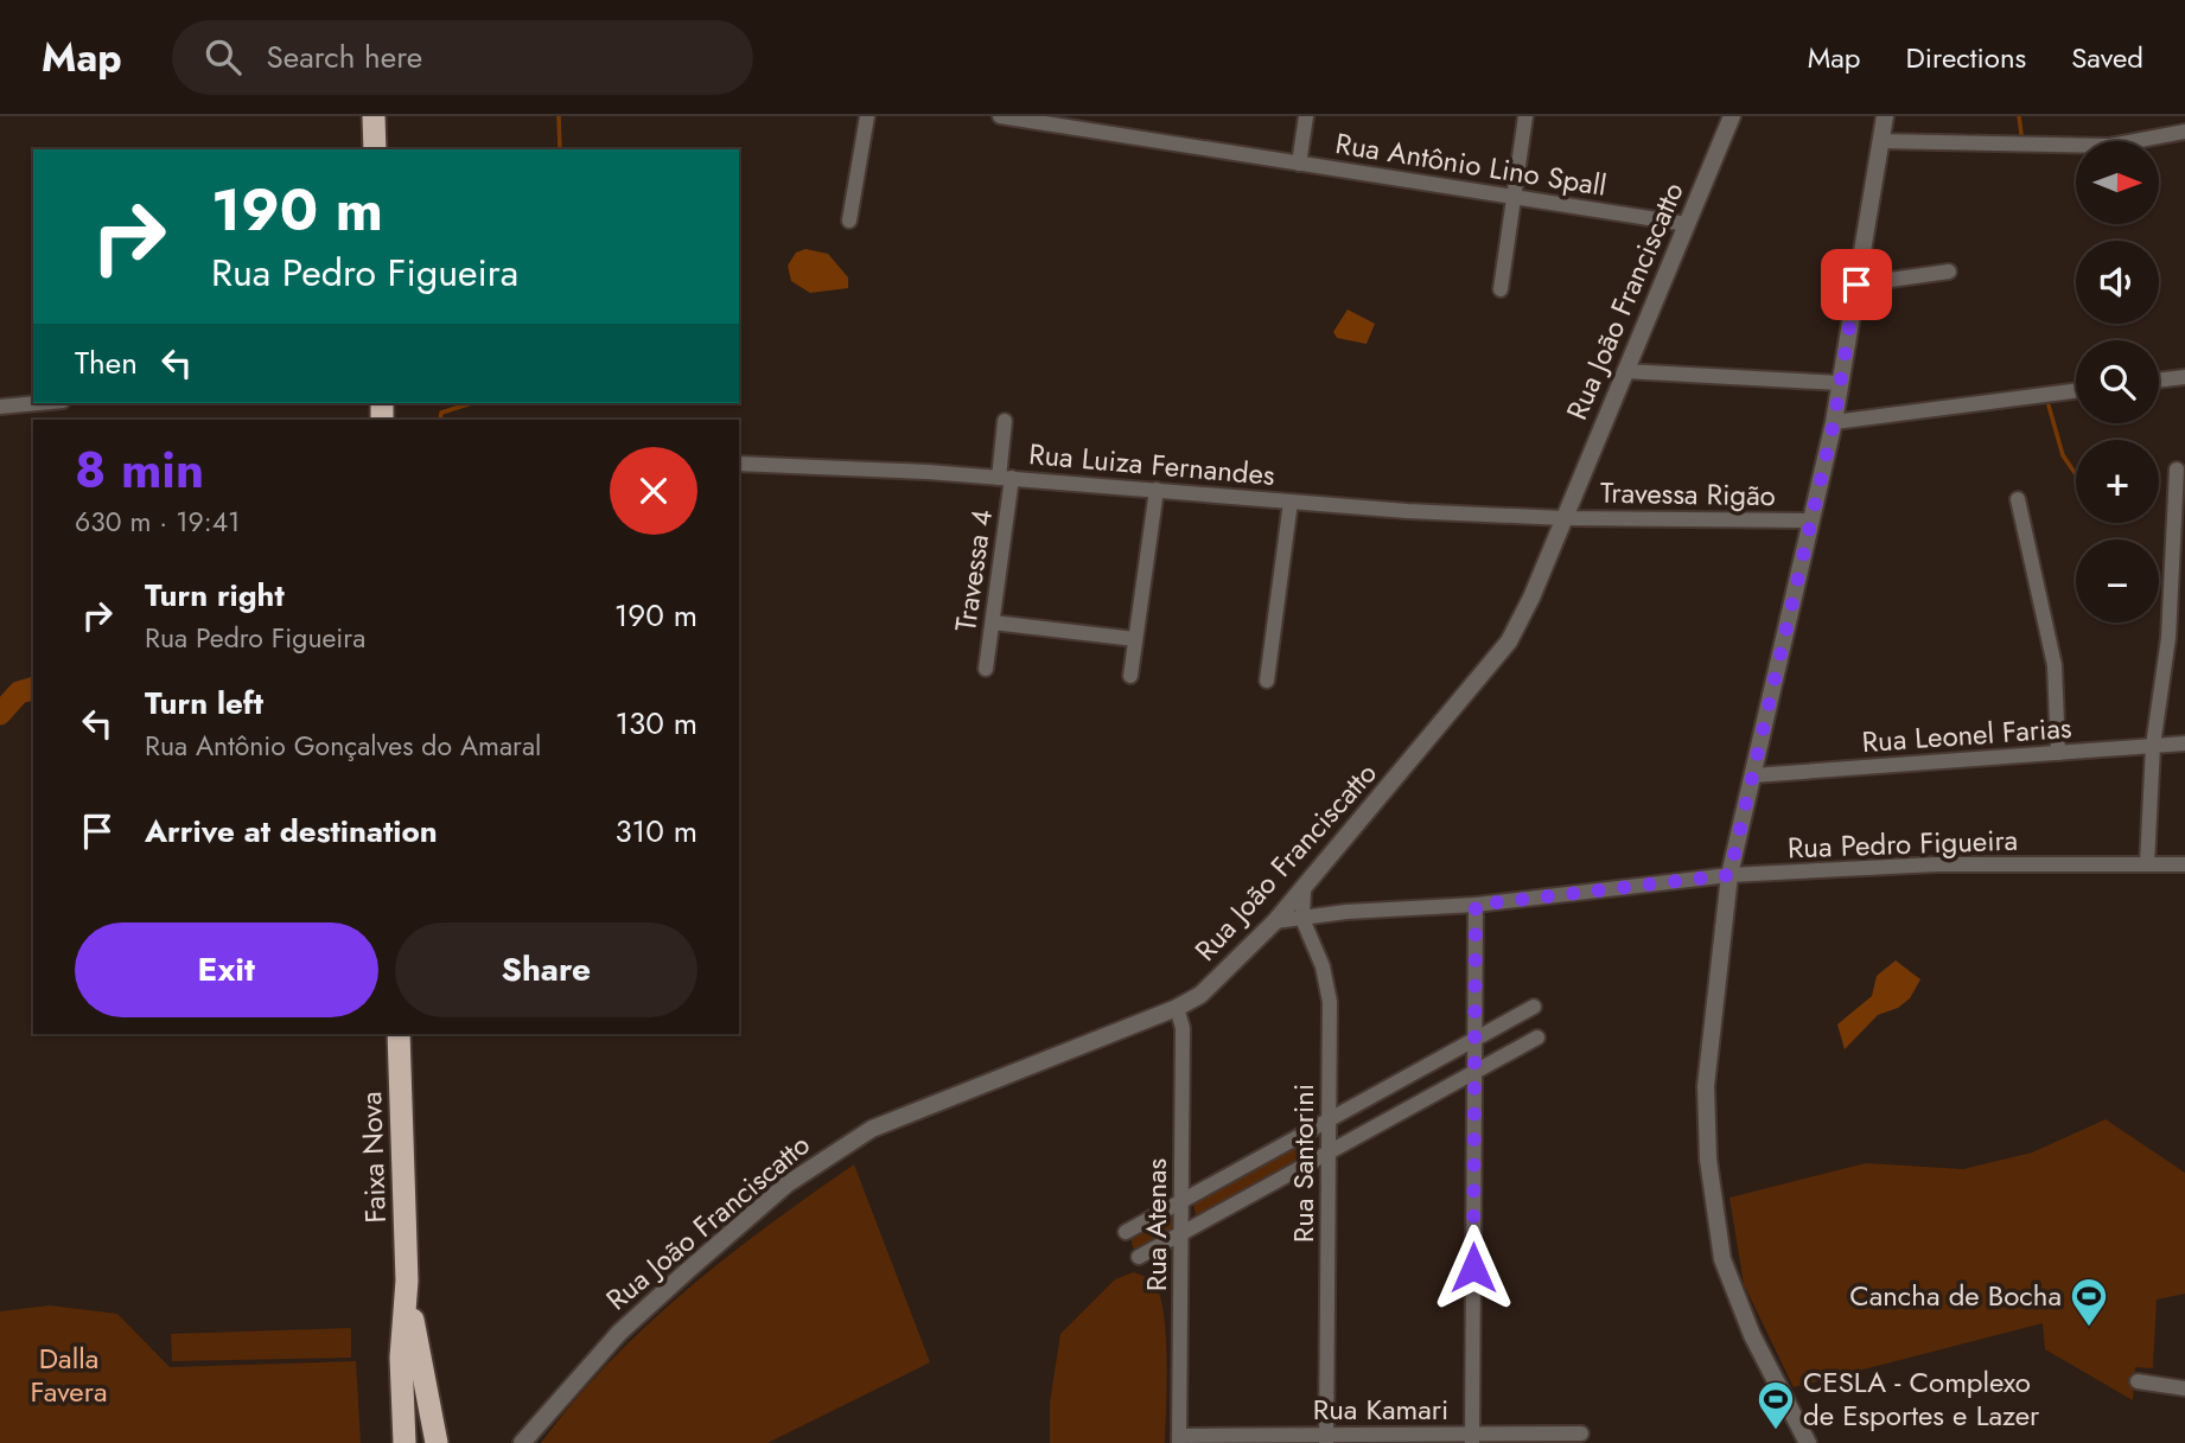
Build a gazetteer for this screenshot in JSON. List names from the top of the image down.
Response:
{
  "streets": {
    "highway": ["Faixa Nova"],
    "street": [
      "Rua Antônio Lino Spall",
      "Rua João Franciscatto",
      "Rua Luiza Fernandes",
      "Travessa Rigão",
      "Travessa 4",
      "Rua Leonel Farias",
      "Rua Pedro Figueira",
      "Rua Santorini",
      "Rua Atenas",
      "Rua Kamari"
    ]
  },
  "crossings": [
    ["Rua Antônio Lino Spall", "Rua João Franciscatto"],
    ["Rua João Franciscatto", "Rua Luiza Fernandes"],
    ["Rua João Franciscatto", "Travessa Rigão"],
    ["Rua João Franciscatto", "Rua Pedro Figueira"],
    ["Rua João Franciscatto", "Rua Santorini"],
    ["Rua João Franciscatto", "Rua Atenas"],
    ["Rua Luiza Fernandes", "Travessa Rigão"],
    ["Rua Luiza Fernandes", "Travessa 4"],
    ["Rua Pedro Figueira", "Rua Santorini"],
    ["Rua Santorini", "Rua Kamari"],
    ["Rua Atenas", "Rua Kamari"]
  ],
  "parks": ["Dalla Favera"],
  "places": {
    "sports": ["Cancha de Bocha", "CESLA - Complexo de Esportes e Lazer"]
  },
  "north": "right",
  "page": {
    "header": "Map",
    "search": "Search here",
    "nav": ["Map", "Directions", "Saved"],
    "map_buttons": ["+", "−"],
    "turn": ["190 m", "Rua Pedro Figueira"],
    "then": "Then",
    "heading": ["8 min", "630 m · 19:41"],
    "list": [
      {
        "name": "Turn right",
        "note": "Rua Pedro Figueira",
        "value": "190 m"
      },
      {
        "name": "Turn left",
        "note": "Rua Antônio Gonçalves do Amaral",
        "value": "130 m"
      },
      {
        "name": "Arrive at destination",
        "value": "310 m"
      }
    ],
    "buttons": ["Exit", "Share"]
  }
}
